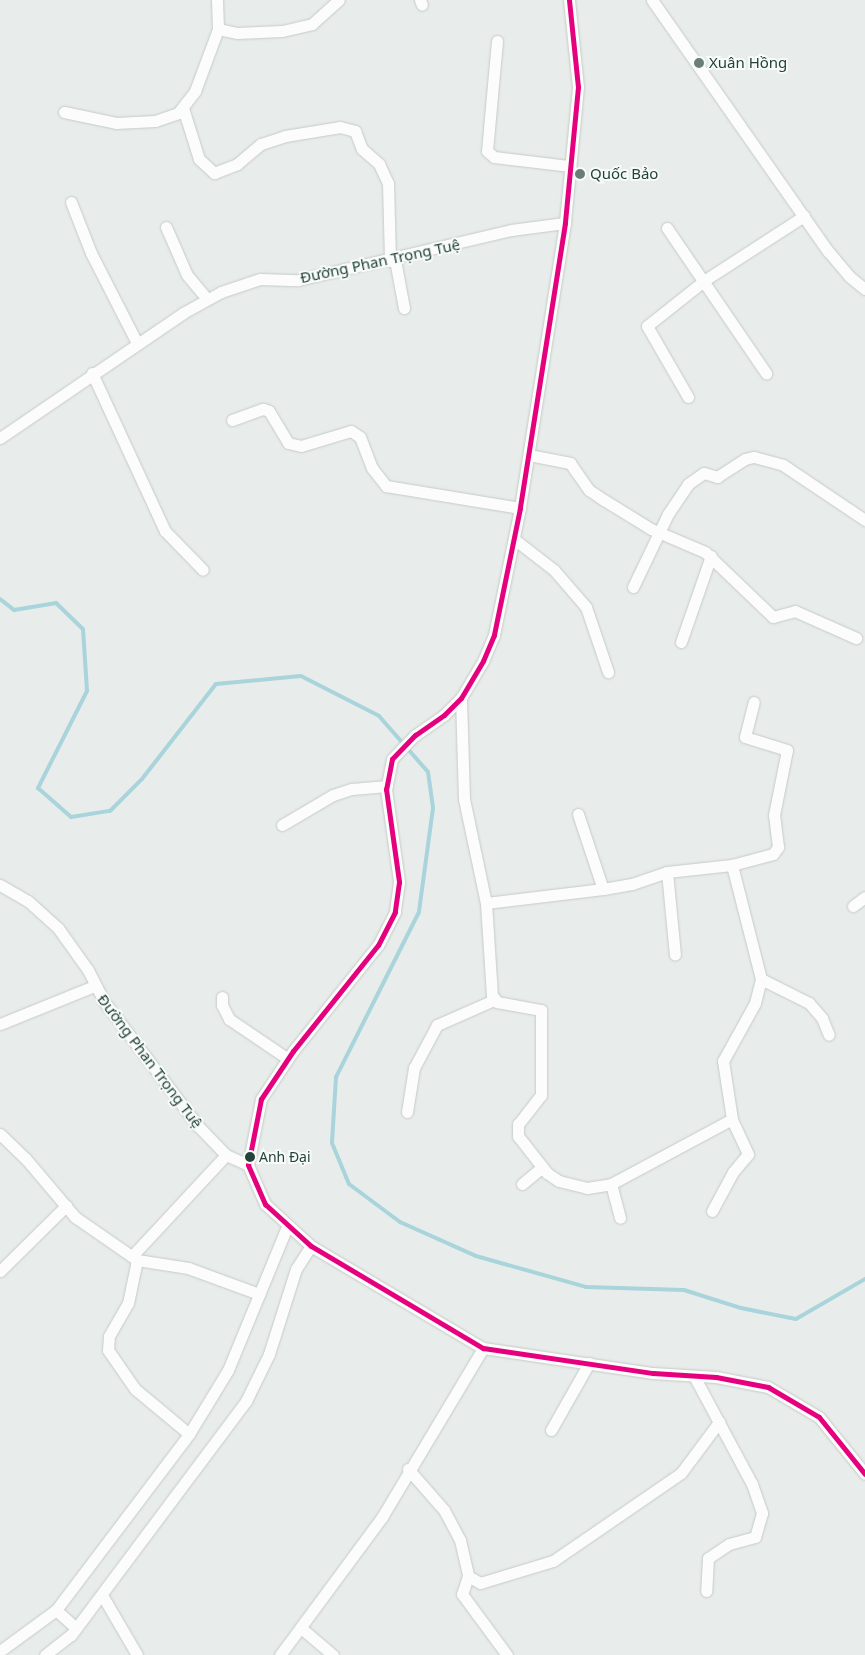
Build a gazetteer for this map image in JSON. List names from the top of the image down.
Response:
{
  "streets": {
    "street": ["Đường Phan Trọng Tuệ"]
  },
  "places": ["Xuân Hồng", "Quốc Bảo", "Anh Đại"]
}
